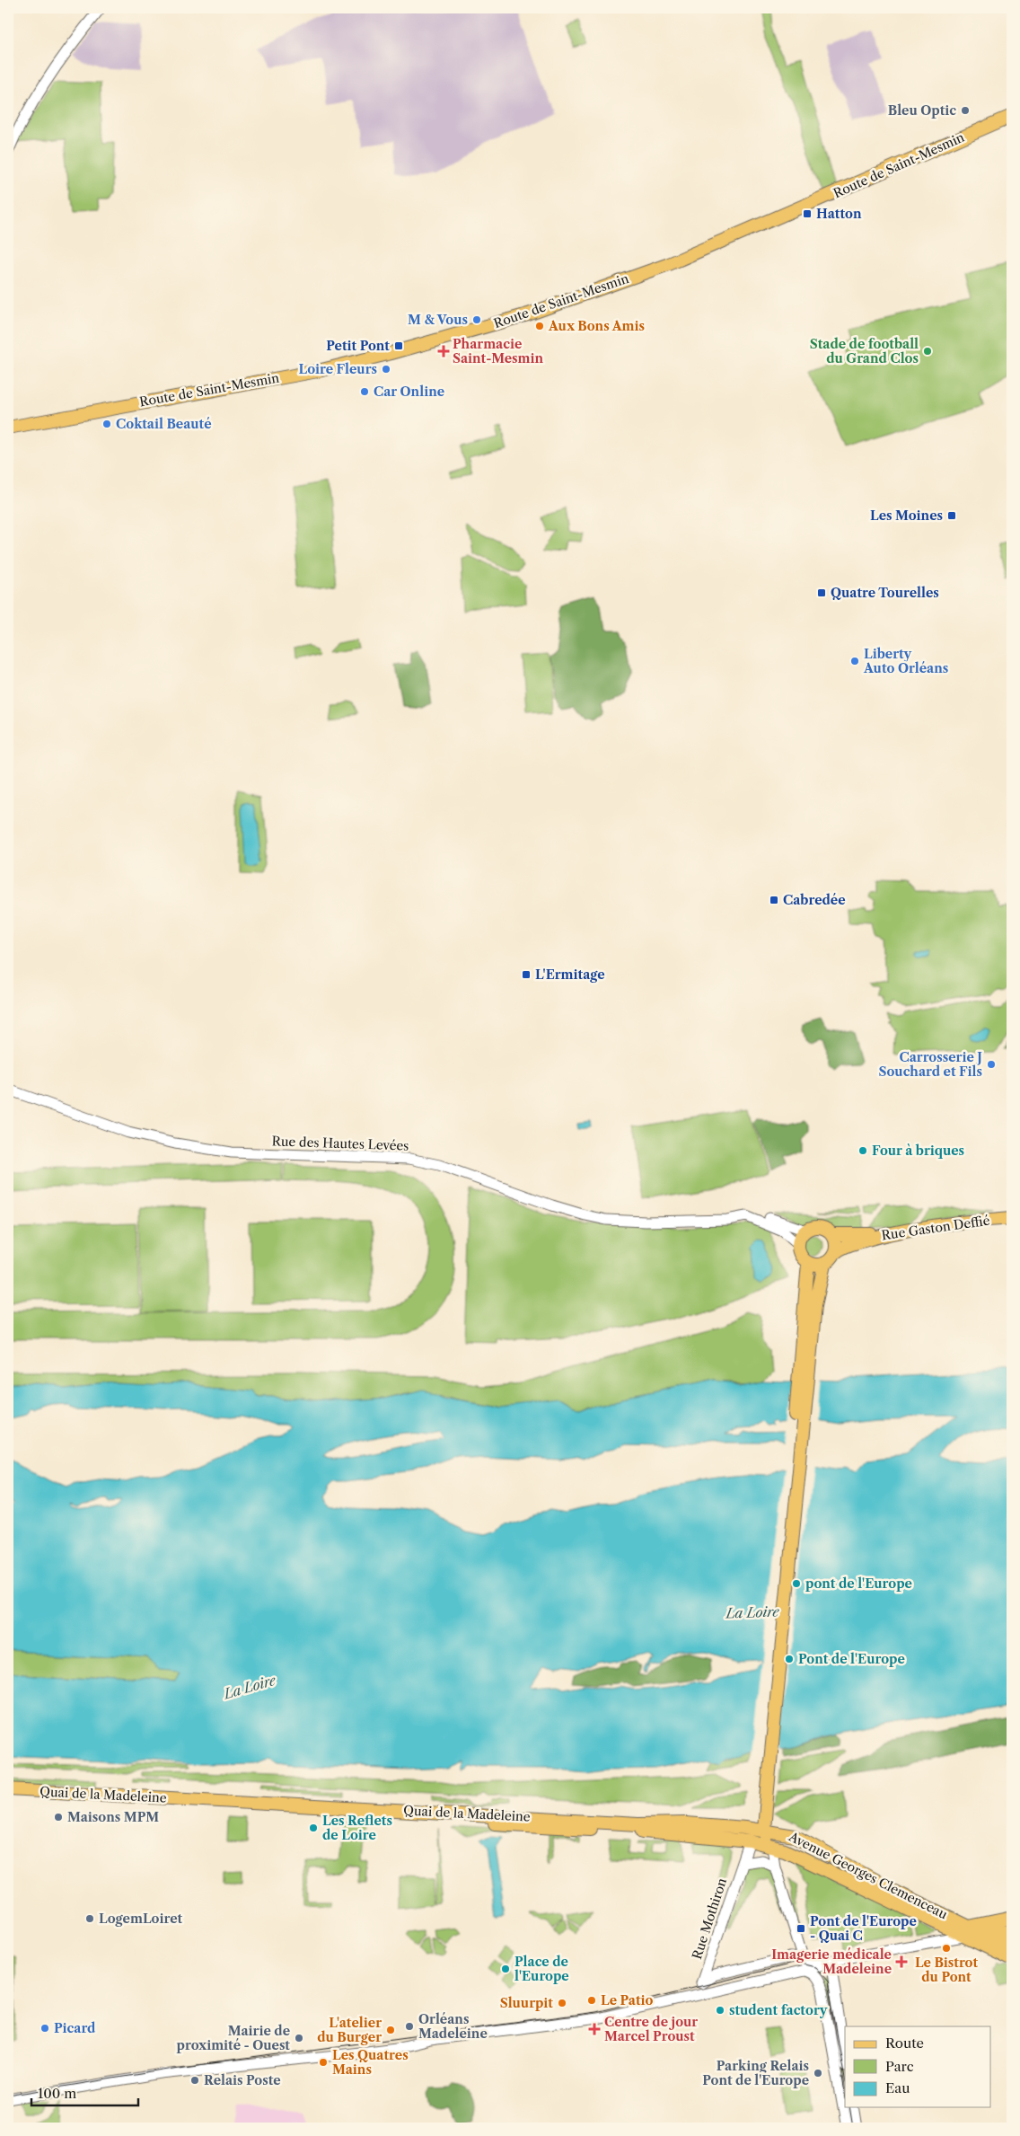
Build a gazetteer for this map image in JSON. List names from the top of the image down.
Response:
{
  "streets": {
    "main road": [
      "Route de Saint-Mesmin",
      "Rue Gaston Deffié",
      "Quai de la Madeleine",
      "Avenue Georges Clemenceau"
    ],
    "street": ["Rue des Hautes Levées", "Rue Mothiron"]
  },
  "crossings": [
    ["Rue des Hautes Levées", "Rue Gaston Deffié"],
    ["Quai de la Madeleine", "Avenue Georges Clemenceau"],
    ["Quai de la Madeleine", "Rue Mothiron"],
    ["Avenue Georges Clemenceau", "Rue Mothiron"]
  ],
  "water": ["La Loire"],
  "places": {
    "other": [
      "Bleu Optic",
      "M & Vous",
      "Aux Bons Amis",
      "Stade de football du Grand Clos",
      "Loire Fleurs",
      "Car Online",
      "Coktail Beauté",
      "Liberty Auto Orléans",
      "Carrosserie J Souchard et Fils",
      "Four à briques",
      "pont de l'Europe",
      "Pont de l'Europe",
      "Maisons MPM",
      "Les Reflets de Loire",
      "LogemLoiret",
      "Le Bistrot du Pont",
      "Place de l'Europe",
      "Le Patio",
      "Sluurpit",
      "student factory",
      "Orléans Madeleine",
      "Picard",
      "L'atelier du Burger",
      "Mairie de proximité - Ouest",
      "Les Quatres Mains",
      "Parking Relais Pont de l'Europe",
      "Relais Poste"
    ],
    "transit": [
      "Hatton",
      "Petit Pont",
      "Les Moines",
      "Quatre Tourelles",
      "Cabredée",
      "L'Ermitage",
      "Pont de l'Europe - Quai C"
    ],
    "health": ["Pharmacie Saint-Mesmin", "Imagerie médicale Madeleine", "Centre de jour Marcel Proust"]
  },
  "legend": ["Route", "Parc", "Eau"],
  "scale_bar": "100 m"
}
